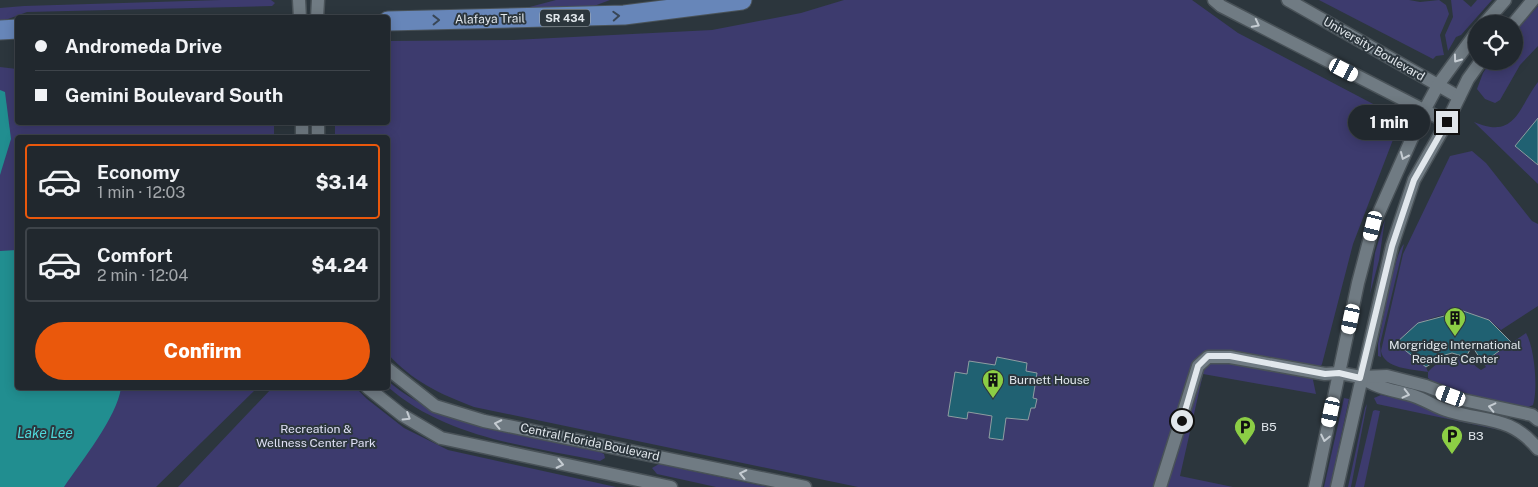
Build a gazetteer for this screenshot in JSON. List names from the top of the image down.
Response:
{
  "streets": {
    "main road": ["SR 434", "Alafaya Trail"],
    "street": ["University Boulevard", "Central Florida Boulevard"]
  },
  "one_way": ["Alafaya Trail"],
  "water": ["Lake Lee"],
  "parks": ["Recreation & Wellness Center Park"],
  "places": {
    "building": ["Morgridge International Reading Center", "Burnett House"],
    "parking": ["B5", "B3"]
  },
  "page": {
    "banner": ["Andromeda Drive", "Gemini Boulevard South"],
    "bubble": "1 min",
    "list": [
      {
        "name": "Economy",
        "note": "1 min · 12:03",
        "value": "$3.14"
      },
      {
        "name": "Comfort",
        "note": "2 min · 12:04",
        "value": "$4.24"
      }
    ],
    "buttons": "Confirm"
  }
}
